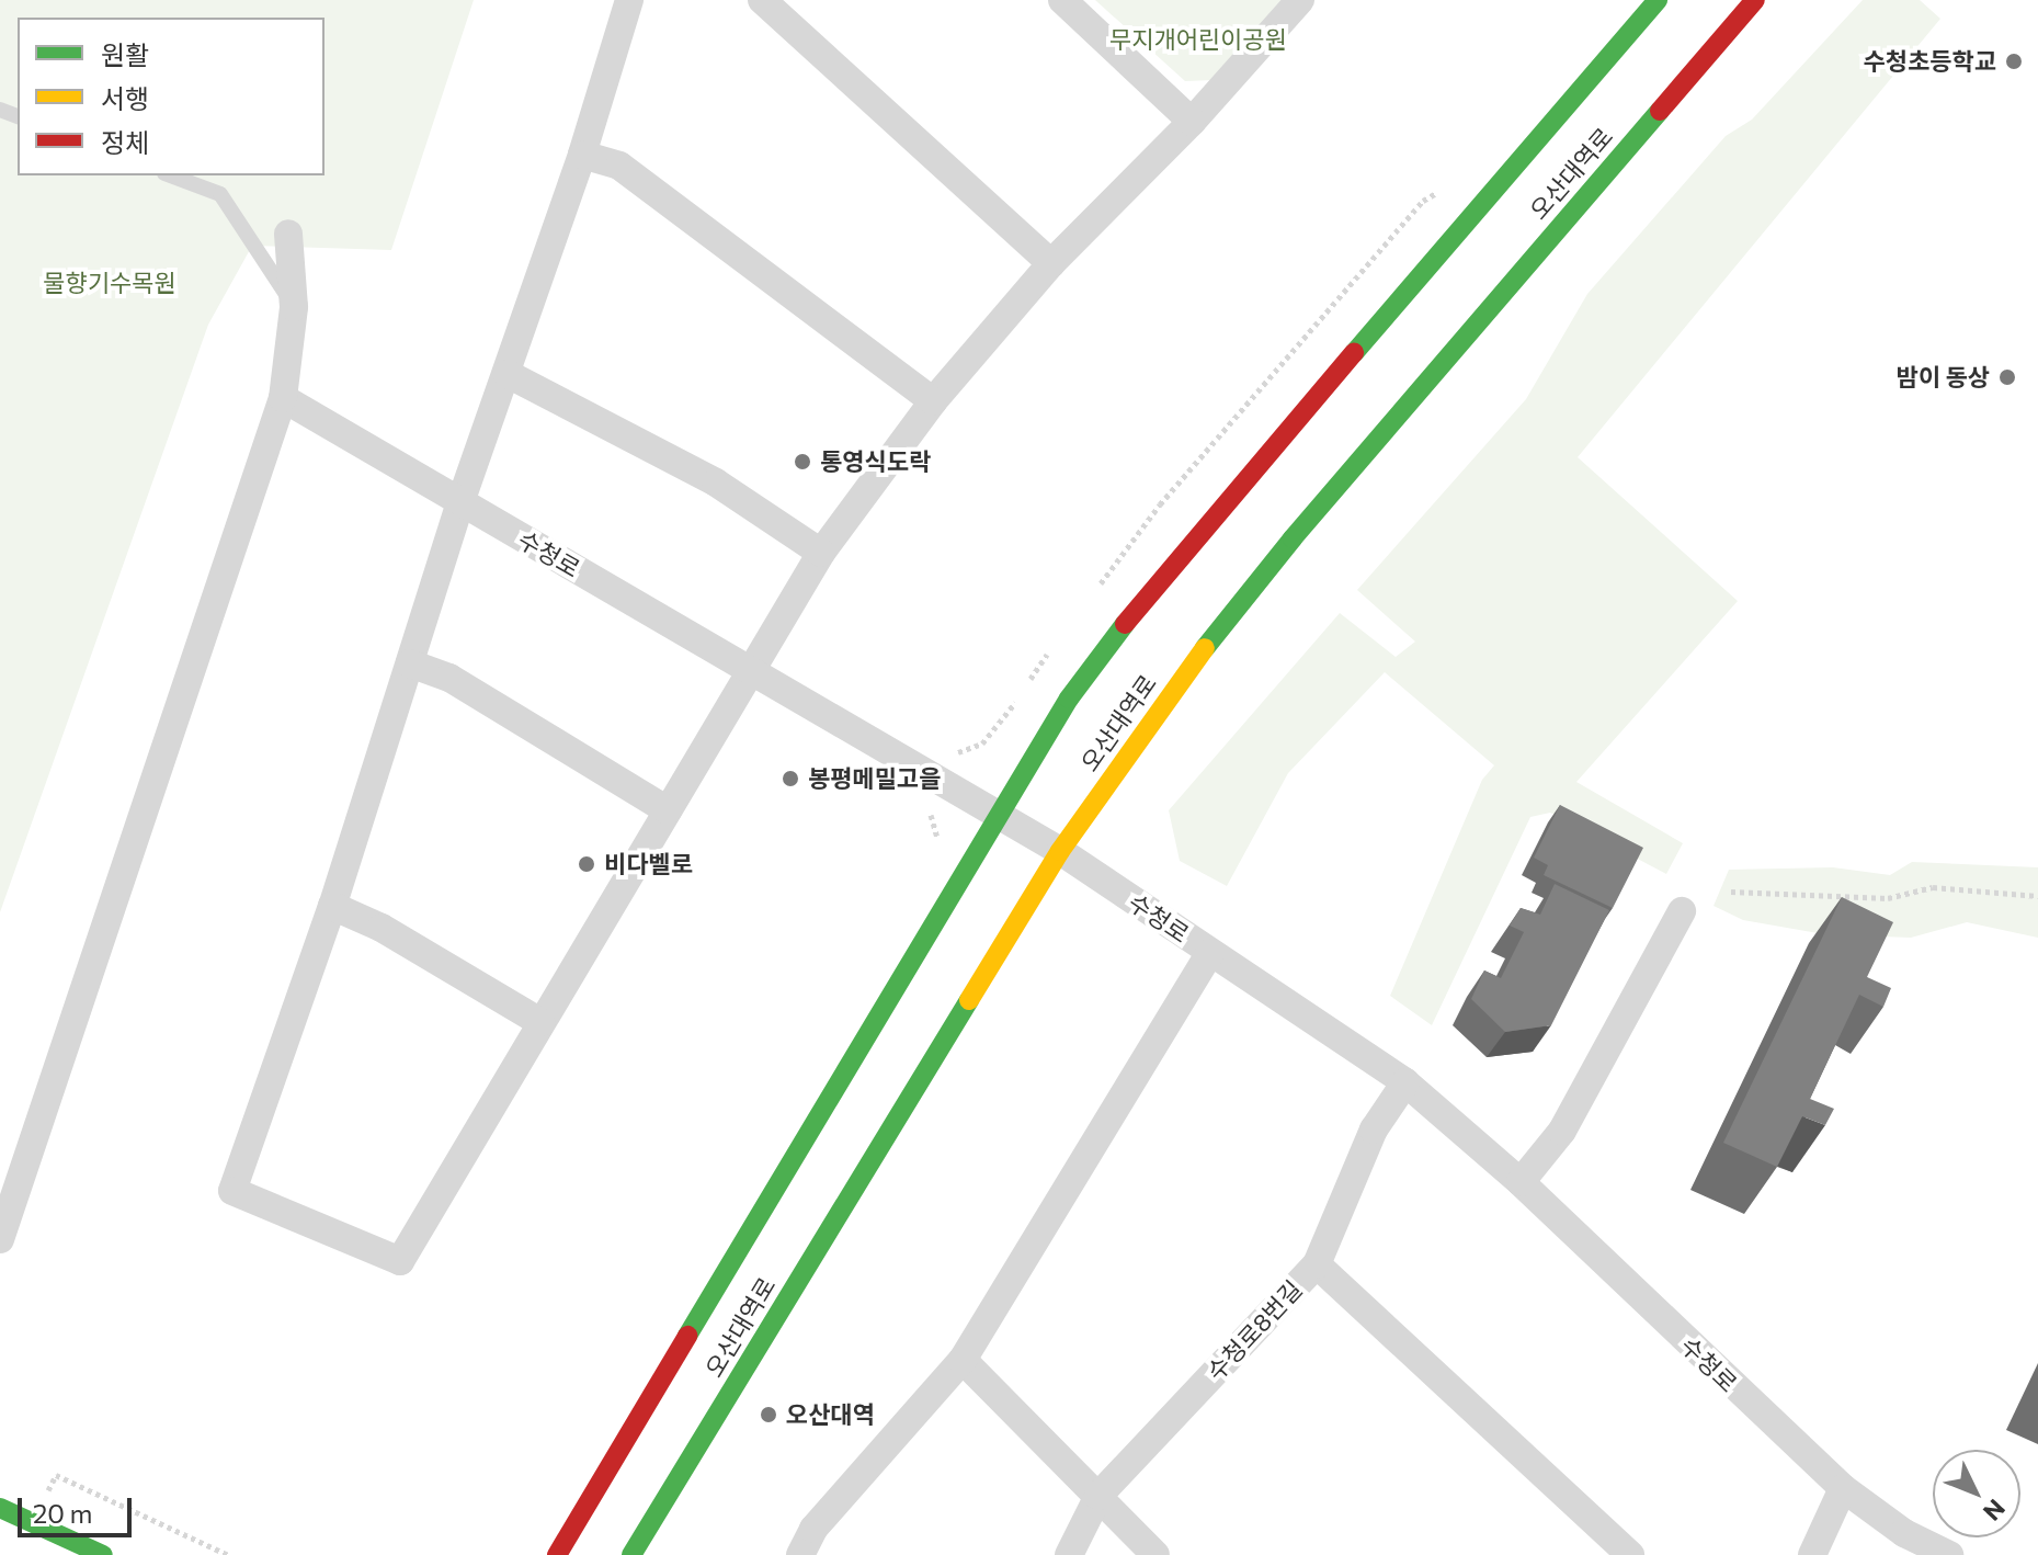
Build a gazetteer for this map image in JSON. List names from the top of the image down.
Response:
{
  "streets": {
    "main road": ["오산대역로"],
    "street": ["수청로", "수청로8번길"]
  },
  "crossings": [
    ["오산대역로", "수청로"],
    ["수청로", "수청로8번길"]
  ],
  "parks": ["무지개어린이공원", "물향기수목원"],
  "places": [
    "수청초등학교",
    "밤이 동상",
    "통영식도락",
    "봉평메밀고을",
    "비다벨로",
    "오산대역"
  ],
  "legend": ["원활", "서행", "정체"],
  "scale_bar": "20 m",
  "north": "bottom right"
}
